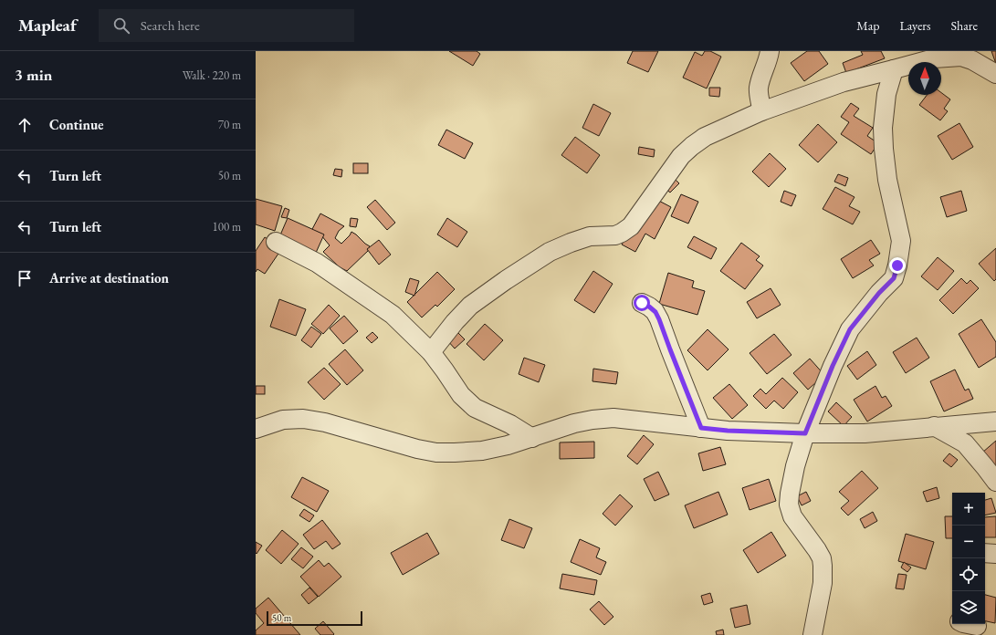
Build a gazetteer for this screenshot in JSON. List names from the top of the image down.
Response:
{
  "scale_bar": "50 m",
  "north": "top",
  "page": {
    "header": "Mapleaf",
    "search": "Search here",
    "nav": ["Map", "Layers", "Share"],
    "heading": ["3 min", "Walk · 220 m"],
    "list": [
      ["Continue", "70 m"],
      ["Turn left", "50 m"],
      ["Turn left", "100 m"],
      "Arrive at destination"
    ],
    "map_buttons": ["+", "−"],
    "scale": "50 m"
  }
}
